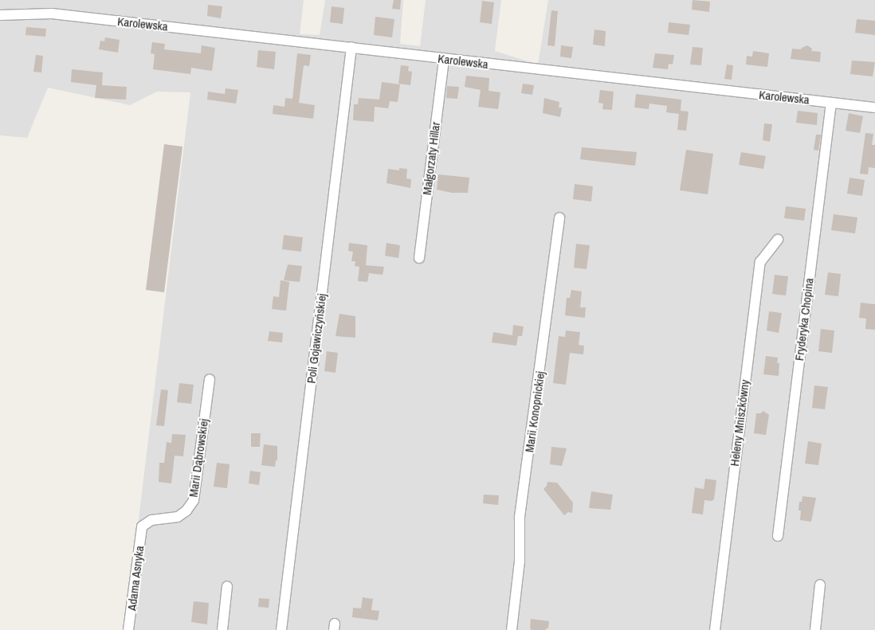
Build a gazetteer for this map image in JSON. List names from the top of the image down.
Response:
{
  "streets": {
    "street": [
      "Karolewska",
      "Małgorzaty Hillar",
      "Fryderyka Chopina",
      "Poli Gojawiczyńskiej",
      "Marii Konopnickiej",
      "Heleny Mniszkówny",
      "Marii Dąbrowskiej",
      "Adama Asnyka"
    ]
  },
  "crossings": [
    ["Karolewska", "Małgorzaty Hillar"],
    ["Karolewska", "Fryderyka Chopina"],
    ["Karolewska", "Poli Gojawiczyńskiej"],
    ["Marii Dąbrowskiej", "Adama Asnyka"]
  ]
}
